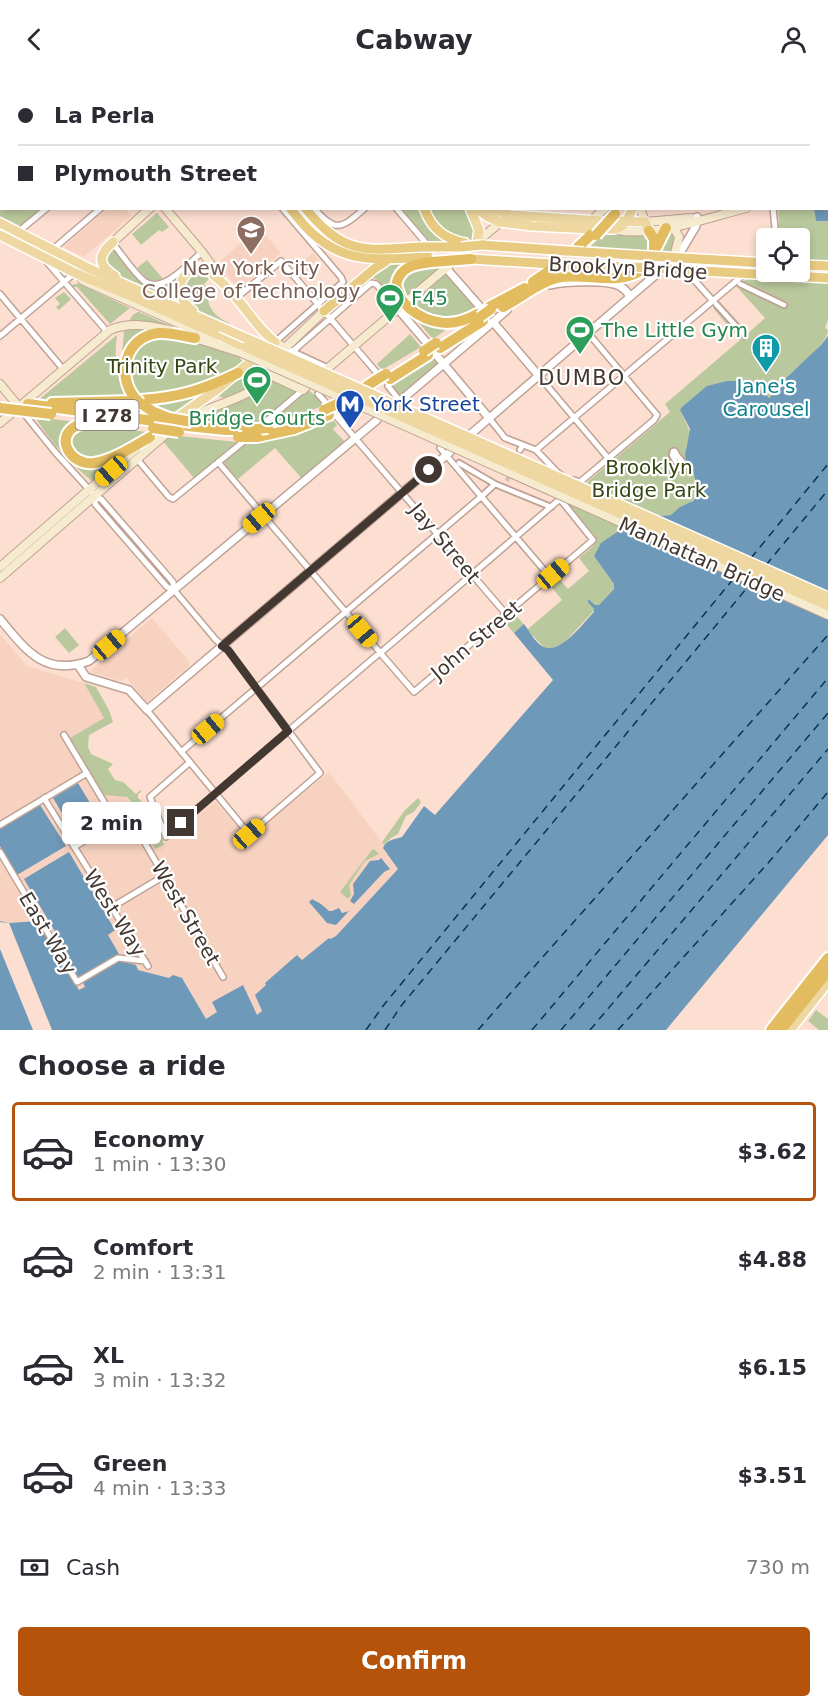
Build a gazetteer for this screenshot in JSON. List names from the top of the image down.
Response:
{
  "streets": {
    "highway": ["Brooklyn Bridge", "I 278"],
    "main road": ["Manhattan Bridge"],
    "street": [
      "Jay Street",
      "John Street",
      "West Way",
      "West Street",
      "East Way"
    ]
  },
  "crossings": [
    ["I 278", "Jay Street"],
    ["Jay Street", "John Street"],
    ["West Way", "East Way"]
  ],
  "districts": ["DUMBO"],
  "parks": ["Trinity Park", "Brooklyn Bridge Park"],
  "places": {
    "school or university": ["New York City College of Technology"],
    "sports": ["F45", "The Little Gym", "Bridge Courts"],
    "building": ["Jane's Carousel"],
    "metro station": ["York Street"]
  },
  "page": {
    "header": "Cabway",
    "banner": ["La Perla", "Plymouth Street"],
    "bubble": "2 min",
    "heading": "Choose a ride",
    "list": [
      {
        "name": "Economy",
        "note": "1 min · 13:30",
        "value": "$3.62"
      },
      {
        "name": "Comfort",
        "note": "2 min · 13:31",
        "value": "$4.88"
      },
      {
        "name": "XL",
        "note": "3 min · 13:32",
        "value": "$6.15"
      },
      {
        "name": "Green",
        "note": "4 min · 13:33",
        "value": "$3.51"
      }
    ],
    "pay": ["Cash", "730 m"],
    "buttons": "Confirm"
  }
}
